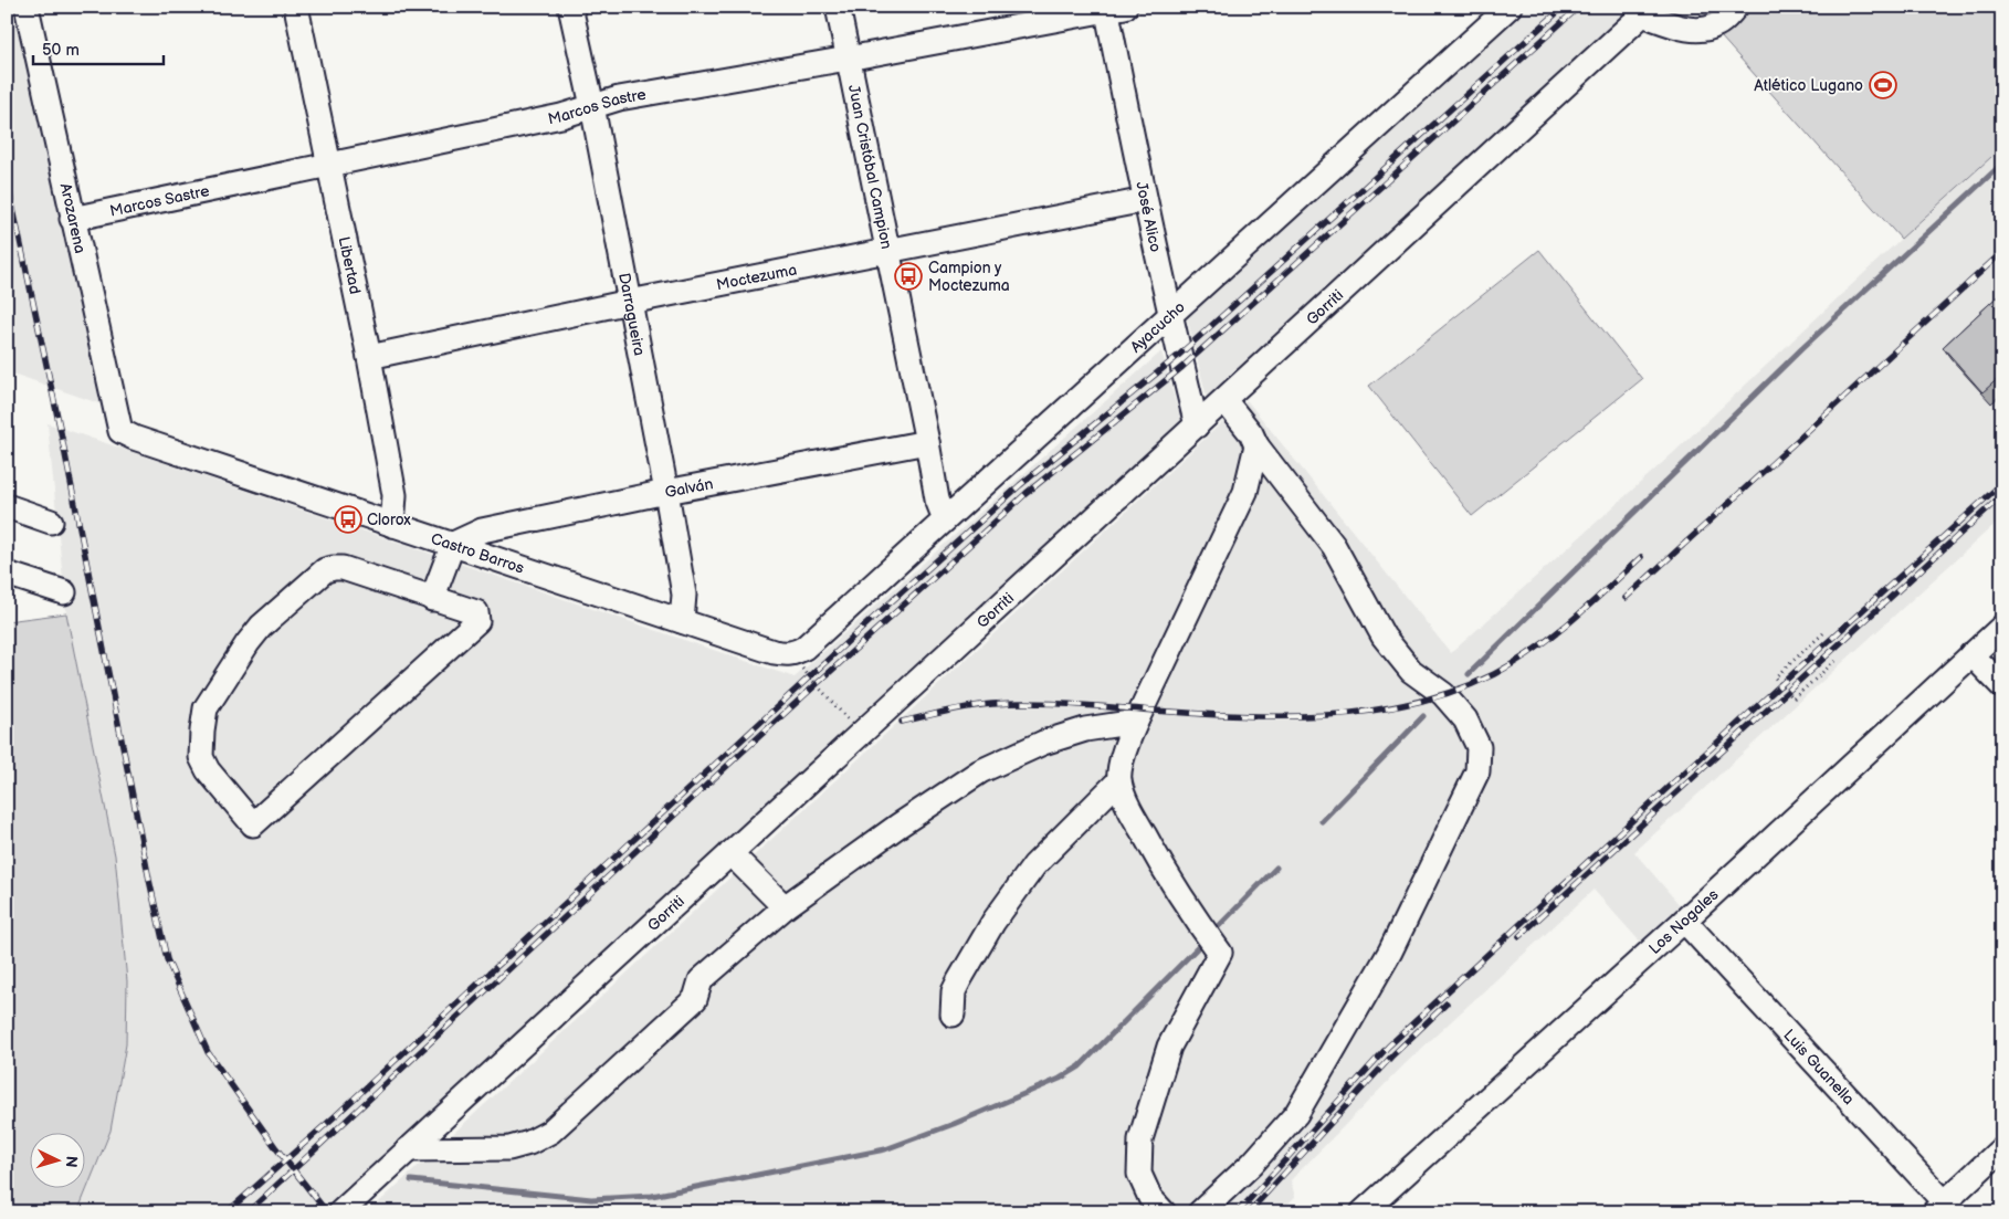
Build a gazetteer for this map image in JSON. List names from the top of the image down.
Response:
{
  "streets": {
    "street": [
      "Marcos Sastre",
      "Juan Cristóbal Campion",
      "José Alico",
      "Arozarena",
      "Libertad",
      "Moctezuma",
      "Gorriti",
      "Darragueira",
      "Ayacucho",
      "Galván",
      "Castro Barros",
      "Los Nogales",
      "Luis Guanella"
    ]
  },
  "crossings": [
    ["Marcos Sastre", "Juan Cristóbal Campion"],
    ["Marcos Sastre", "José Alico"],
    ["Marcos Sastre", "Arozarena"],
    ["Marcos Sastre", "Libertad"],
    ["Marcos Sastre", "Darragueira"],
    ["Juan Cristóbal Campion", "Moctezuma"],
    ["Juan Cristóbal Campion", "Ayacucho"],
    ["Juan Cristóbal Campion", "Galván"],
    ["José Alico", "Moctezuma"],
    ["José Alico", "Gorriti"],
    ["José Alico", "Ayacucho"],
    ["Arozarena", "Castro Barros"],
    ["Libertad", "Moctezuma"],
    ["Libertad", "Castro Barros"],
    ["Moctezuma", "Darragueira"],
    ["Darragueira", "Galván"],
    ["Darragueira", "Castro Barros"],
    ["Ayacucho", "Castro Barros"],
    ["Galván", "Castro Barros"],
    ["Los Nogales", "Luis Guanella"]
  ],
  "places": {
    "sports": ["Atlético Lugano"],
    "bus stop": ["Campion y Moctezuma", "Clorox"]
  },
  "scale_bar": "50 m",
  "north": "right"
}
